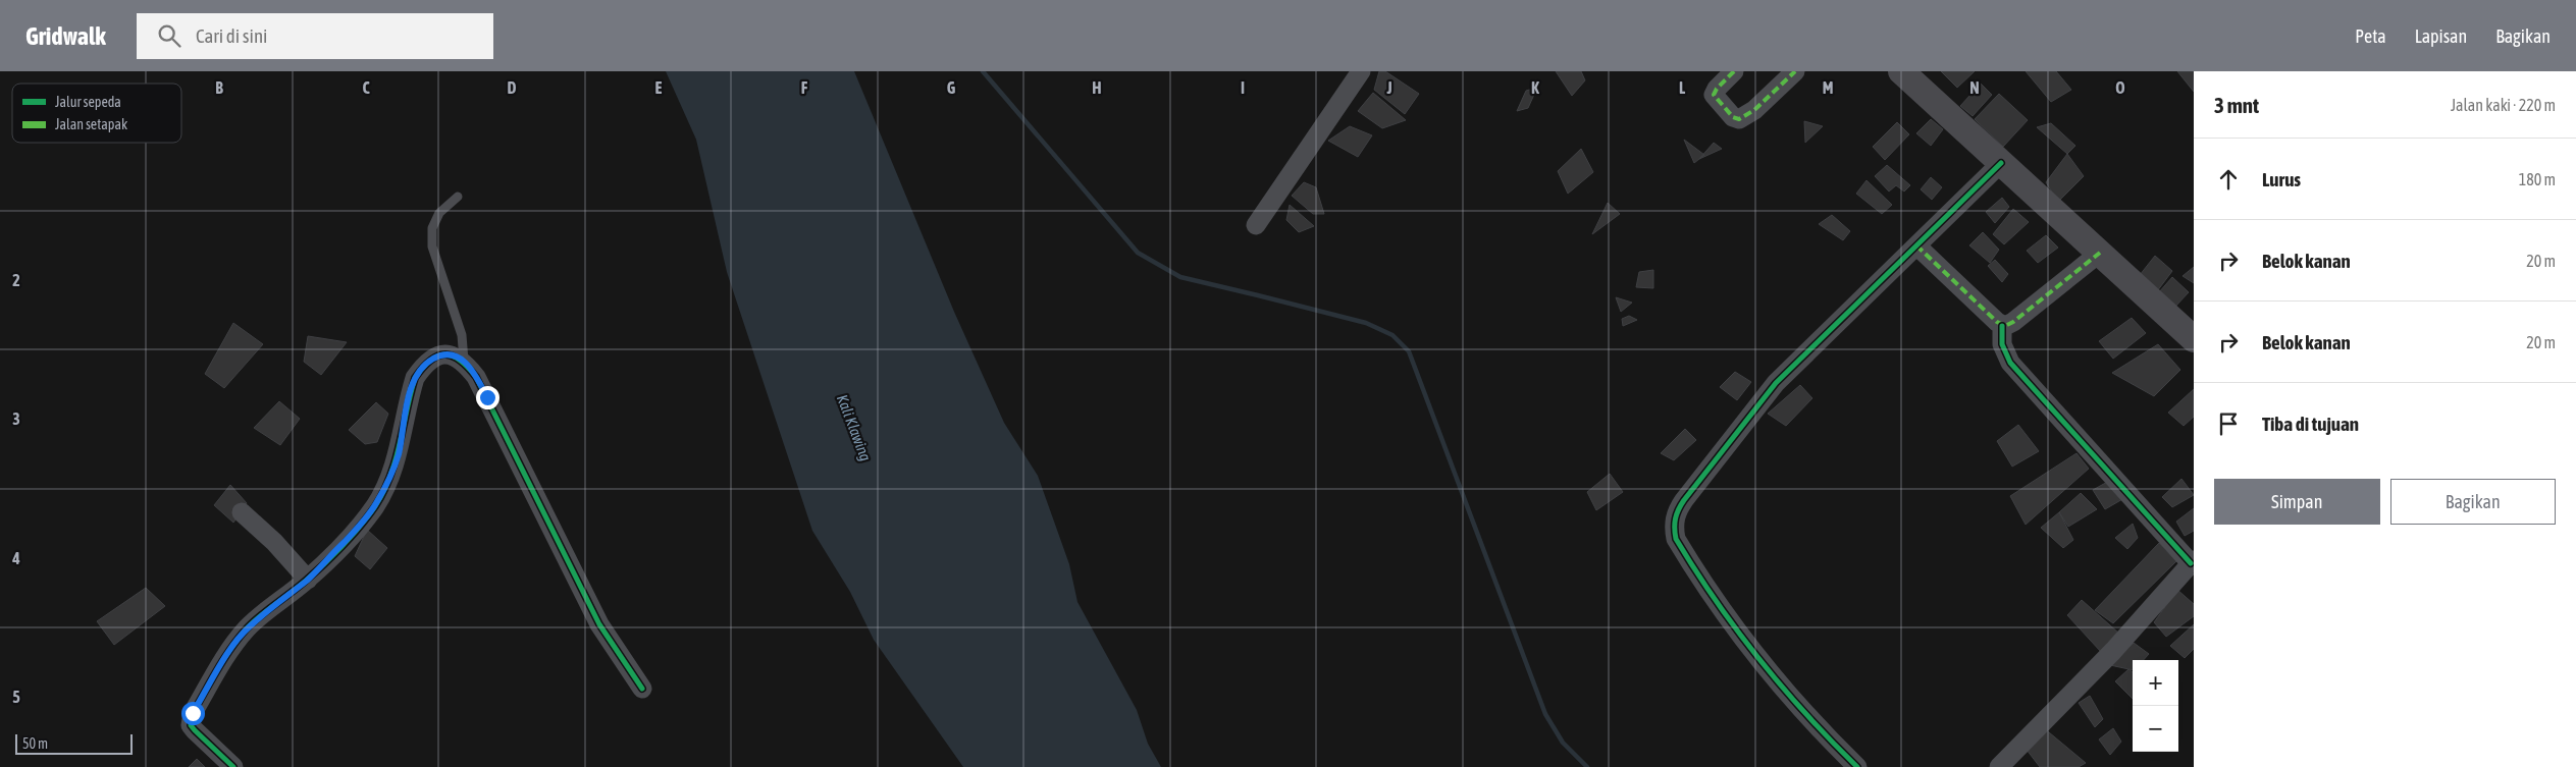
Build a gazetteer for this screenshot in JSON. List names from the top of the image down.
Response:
{
  "water": ["Kali Klawing"],
  "legend": ["Jalur sepeda", "Jalan setapak"],
  "scale_bar": "50 m",
  "page": {
    "header": "Gridwalk",
    "search": "Cari di sini",
    "nav": ["Peta", "Lapisan", "Bagikan"],
    "heading": ["3 mnt", "Jalan kaki · 220 m"],
    "list": [
      ["Lurus", "180 m"],
      ["Belok kanan", "20 m"],
      ["Belok kanan", "20 m"],
      "Tiba di tujuan"
    ],
    "buttons": ["Simpan", "Bagikan"],
    "map_buttons": ["+", "−"],
    "scale": "50 m"
  },
  "grid": {
    "columns": [
      "B",
      "C",
      "D",
      "E",
      "F",
      "G",
      "H",
      "I",
      "J",
      "K",
      "L",
      "M",
      "N",
      "O"
    ],
    "rows": [
      "2",
      "3",
      "4",
      "5"
    ]
  }
}
